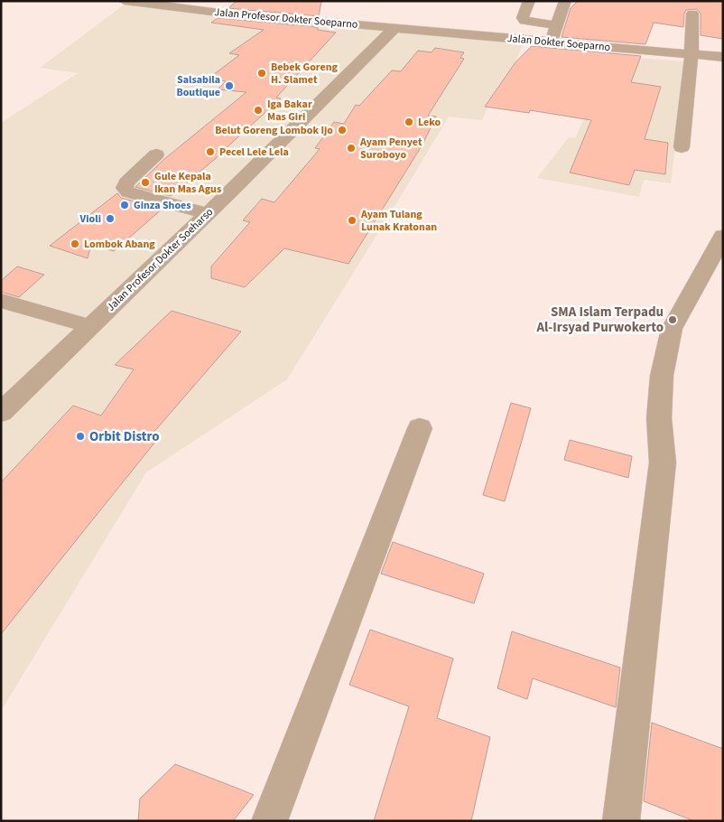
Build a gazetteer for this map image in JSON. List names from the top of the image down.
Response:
{
  "streets": {
    "street": ["Jalan Profesor Dokter Soeparno", "Jalan Dokter Soeparno", "Jalan Profesor Dokter Soeharso"]
  },
  "crossings": [
    ["Jalan Profesor Dokter Soeparno", "Jalan Dokter Soeparno"],
    ["Jalan Profesor Dokter Soeparno", "Jalan Profesor Dokter Soeharso"],
    ["Jalan Dokter Soeparno", "Jalan Profesor Dokter Soeharso"]
  ],
  "places": [
    "Bebek Goreng H. Slamet",
    "Salsabila Boutique",
    "Iga Bakar Mas Giri",
    "Leko",
    "Belut Goreng Lombok Ijo",
    "Ayam Penyet Suroboyo",
    "Pecel Lele Lela",
    "Gule Kepala Ikan Mas Agus",
    "Ginza Shoes",
    "Violi",
    "Ayam Tulang Lunak Kratonan",
    "Lombok Abang",
    "SMA Islam Terpadu Al-Irsyad Purwokerto",
    "Orbit Distro"
  ]
}
